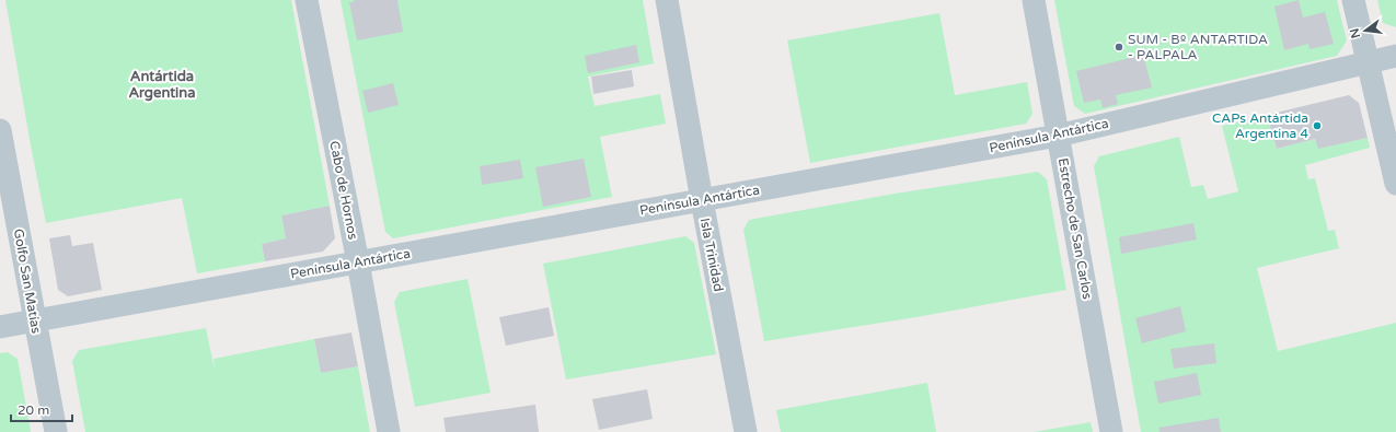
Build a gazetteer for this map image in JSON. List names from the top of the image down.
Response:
{
  "streets": {
    "street": [
      "Península Antártica",
      "Cabo de Hornos",
      "Estrecho de San Carlos",
      "Isla Trinidad",
      "Golfo San Matías"
    ]
  },
  "crossings": [
    ["Península Antártica", "Cabo de Hornos"],
    ["Península Antártica", "Estrecho de San Carlos"],
    ["Península Antártica", "Isla Trinidad"],
    ["Península Antártica", "Golfo San Matías"]
  ],
  "districts": ["Antártida Argentina"],
  "places": ["SUM - Bº ANTARTIDA - PALPALA", "CAPs Antártida Argentina 4"],
  "scale_bar": "20 m",
  "north": "left"
}
